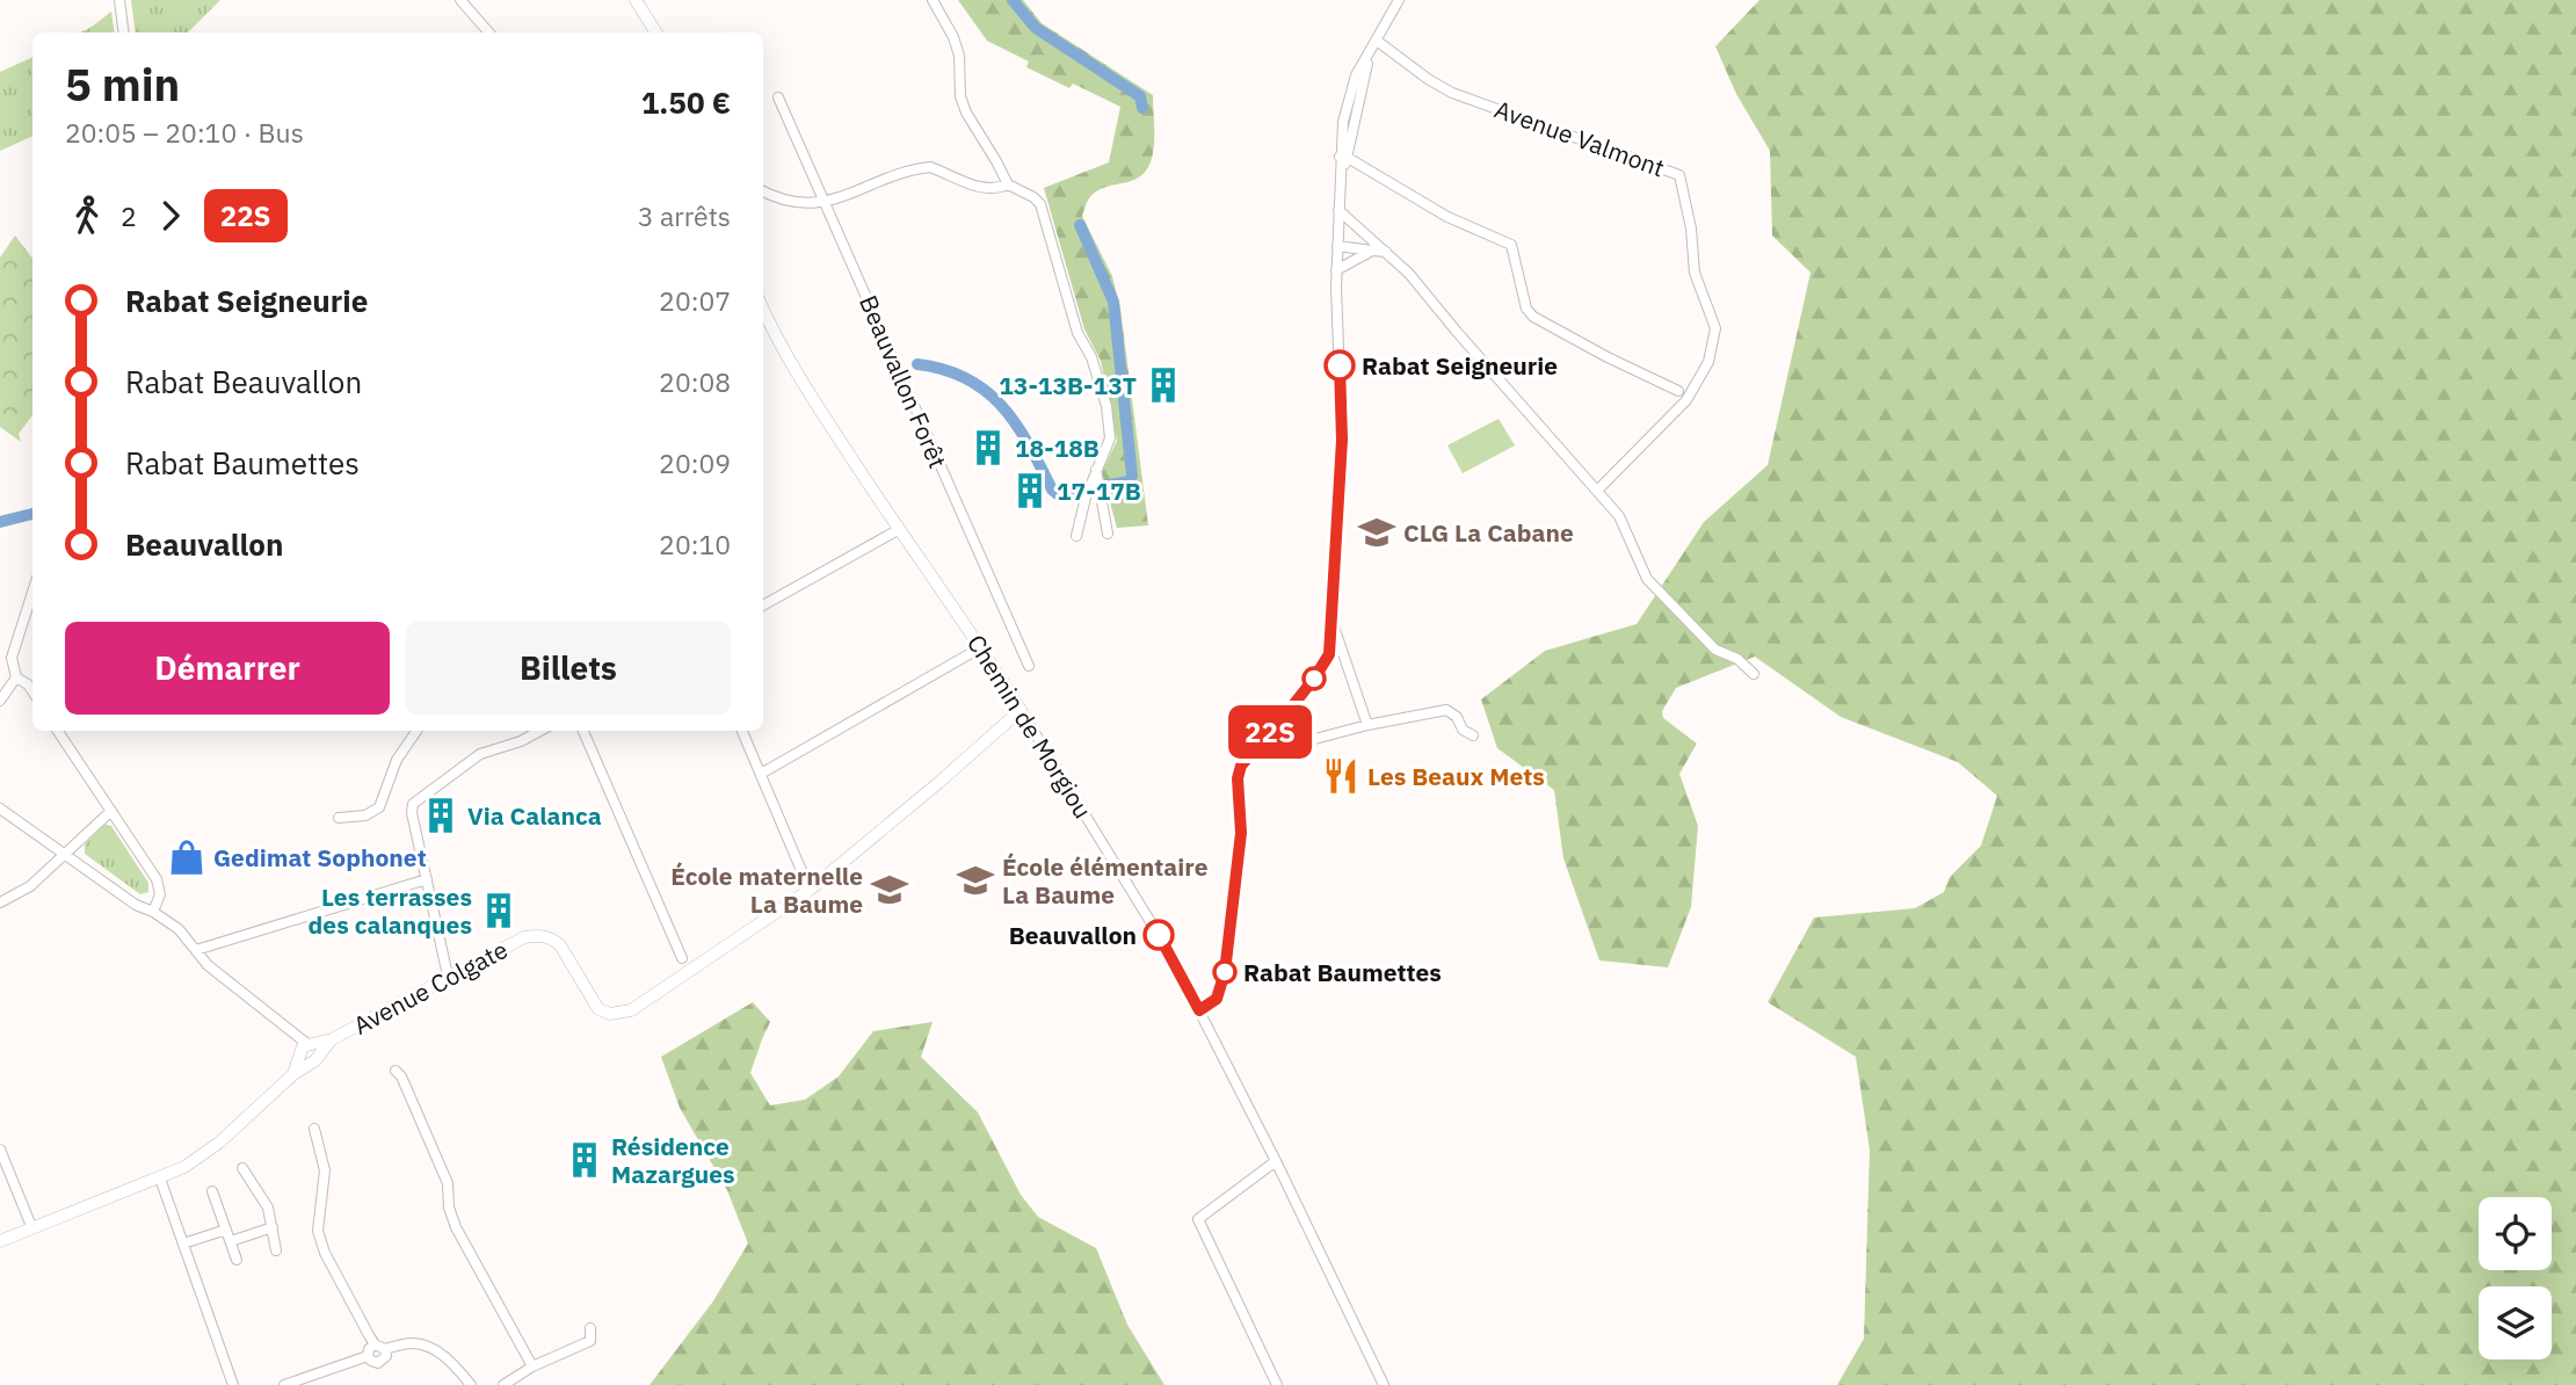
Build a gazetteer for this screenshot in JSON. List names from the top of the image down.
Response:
{
  "streets": {
    "street": [
      "Avenue Valmont",
      "Beauvallon Forêt",
      "Chemin de Morgiou",
      "Avenue Colgate"
    ]
  },
  "crossings": [
    ["Chemin de Morgiou", "Avenue Colgate"]
  ],
  "places": {
    "other": ["Rabat Seigneurie", "Beauvallon", "Rabat Baumettes"],
    "building": [
      "13-13B-13T",
      "18-18B",
      "17-17B",
      "Via Calanca",
      "Les terrasses des calanques",
      "Résidence Mazargues"
    ],
    "school or university": ["CLG La Cabane", "École élémentaire La Baume", "École maternelle La Baume"],
    "restaurant": ["Les Beaux Mets"],
    "shop": ["Gedimat Sophonet"]
  },
  "lines": ["bus line 22S"],
  "page": {
    "on_map": "22S",
    "heading": ["5 min", "20:05 – 20:10 · Bus", "1.50 €"],
    "legs": ["2", "22S", "3 arrêts"],
    "list": [
      {
        "name": "Rabat Seigneurie",
        "value": "20:07"
      },
      {
        "name": "Rabat Beauvallon",
        "value": "20:08"
      },
      {
        "name": "Rabat Baumettes",
        "value": "20:09"
      },
      {
        "name": "Beauvallon",
        "value": "20:10"
      }
    ],
    "buttons": ["Démarrer", "Billets"]
  }
}
